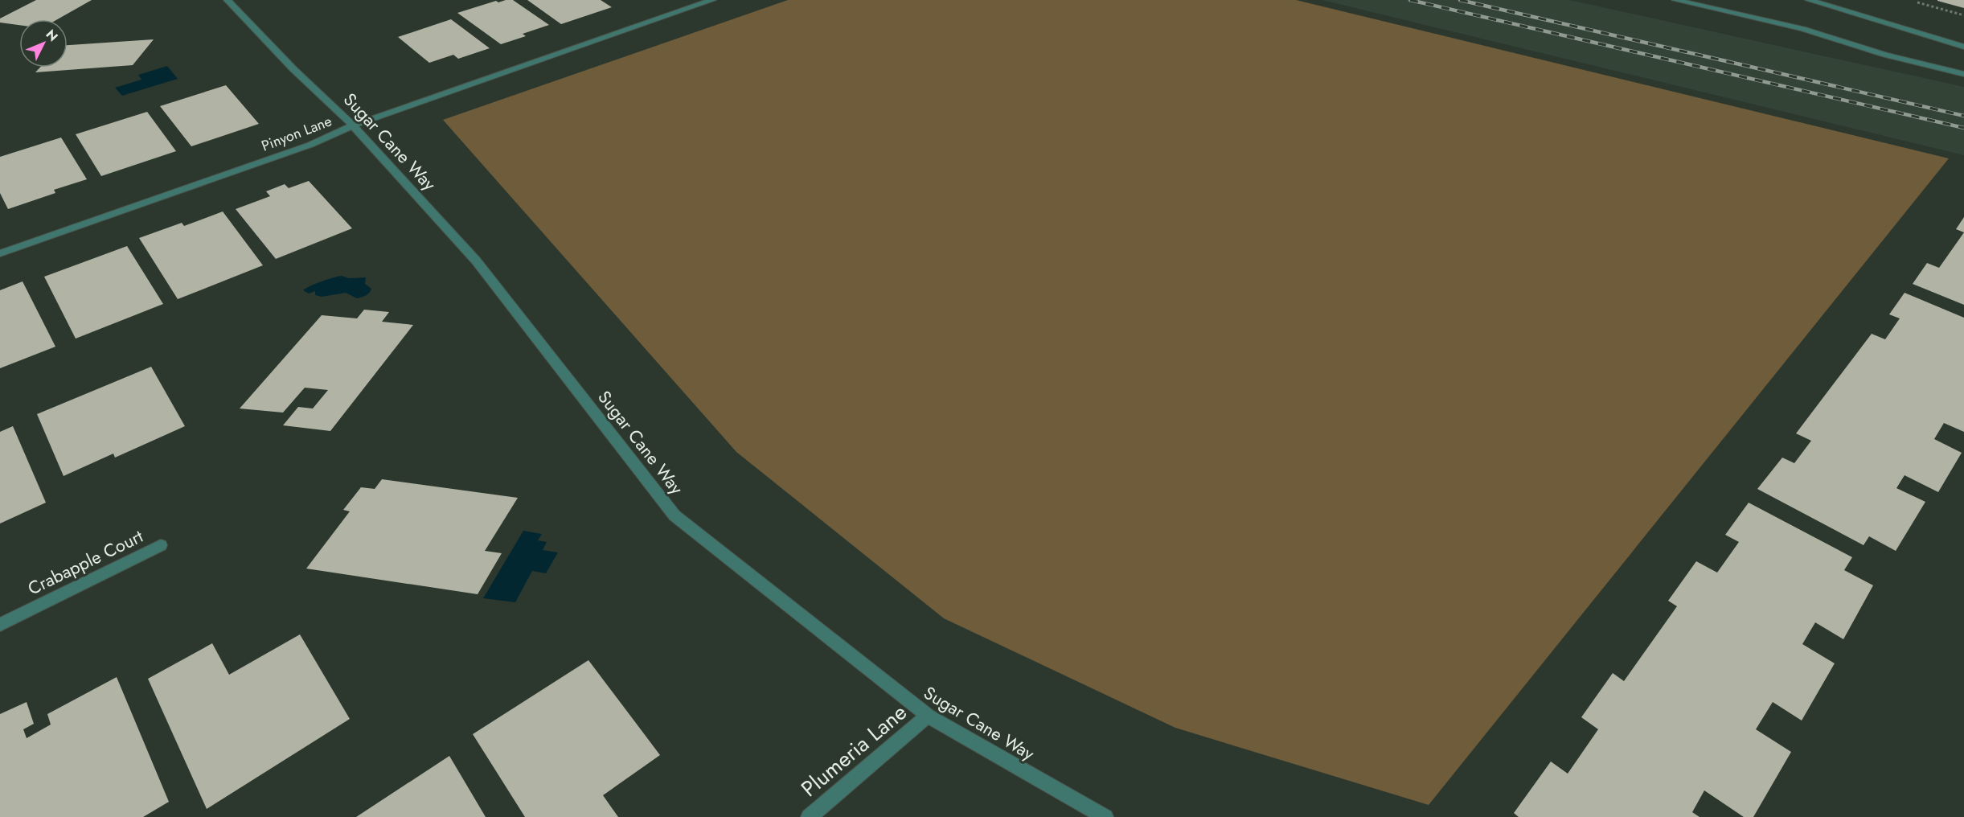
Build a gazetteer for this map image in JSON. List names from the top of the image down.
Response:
{
  "streets": {
    "street": [
      "Pinyon Lane",
      "Sugar Cane Way",
      "Crabapple Court",
      "Plumeria Lane"
    ]
  },
  "crossings": [
    ["Pinyon Lane", "Sugar Cane Way"],
    ["Sugar Cane Way", "Plumeria Lane"]
  ],
  "north": "top right"
}
